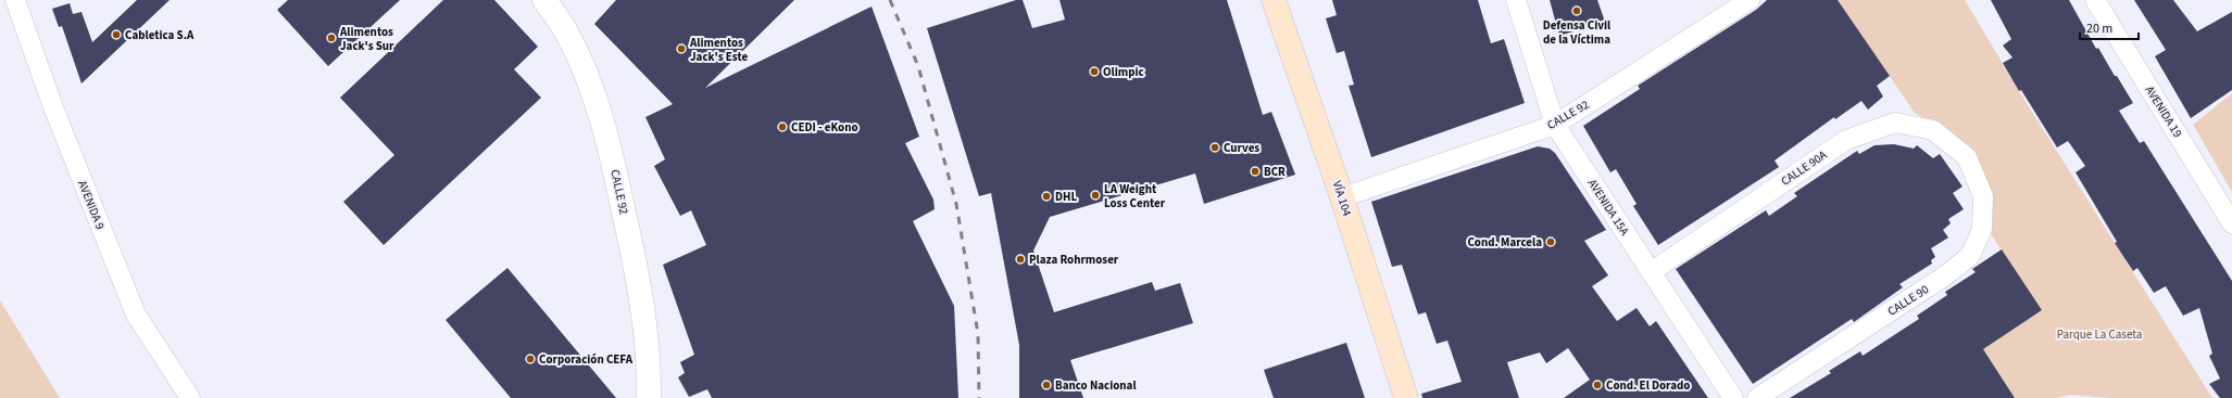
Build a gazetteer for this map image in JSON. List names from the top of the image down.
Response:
{
  "streets": {
    "main road": ["VÍA 104"],
    "street": [
      "AVENIDA 19",
      "CALLE 92",
      "CALLE 90A",
      "AVENIDA 9",
      "AVENIDA 15A",
      "CALLE 90"
    ]
  },
  "crossings": [
    ["CALLE 92", "VÍA 104"],
    ["CALLE 92", "AVENIDA 15A"],
    ["CALLE 90A", "AVENIDA 15A"],
    ["CALLE 90A", "CALLE 90"]
  ],
  "parks": ["Parque La Caseta"],
  "places": [
    "Defensa Civil de la Víctima",
    "Cabletica S.A",
    "Alimentos Jack's Sur",
    "Alimentos Jack's Este",
    "Olimpic",
    "CEDI - eKono",
    "Curves",
    "BCR",
    "LA Weight Loss Center",
    "DHL",
    "Cond. Marcela",
    "Plaza Rohrmoser",
    "Corporación CEFA",
    "Banco Nacional",
    "Cond. El Dorado"
  ],
  "scale_bar": "20 m"
}
